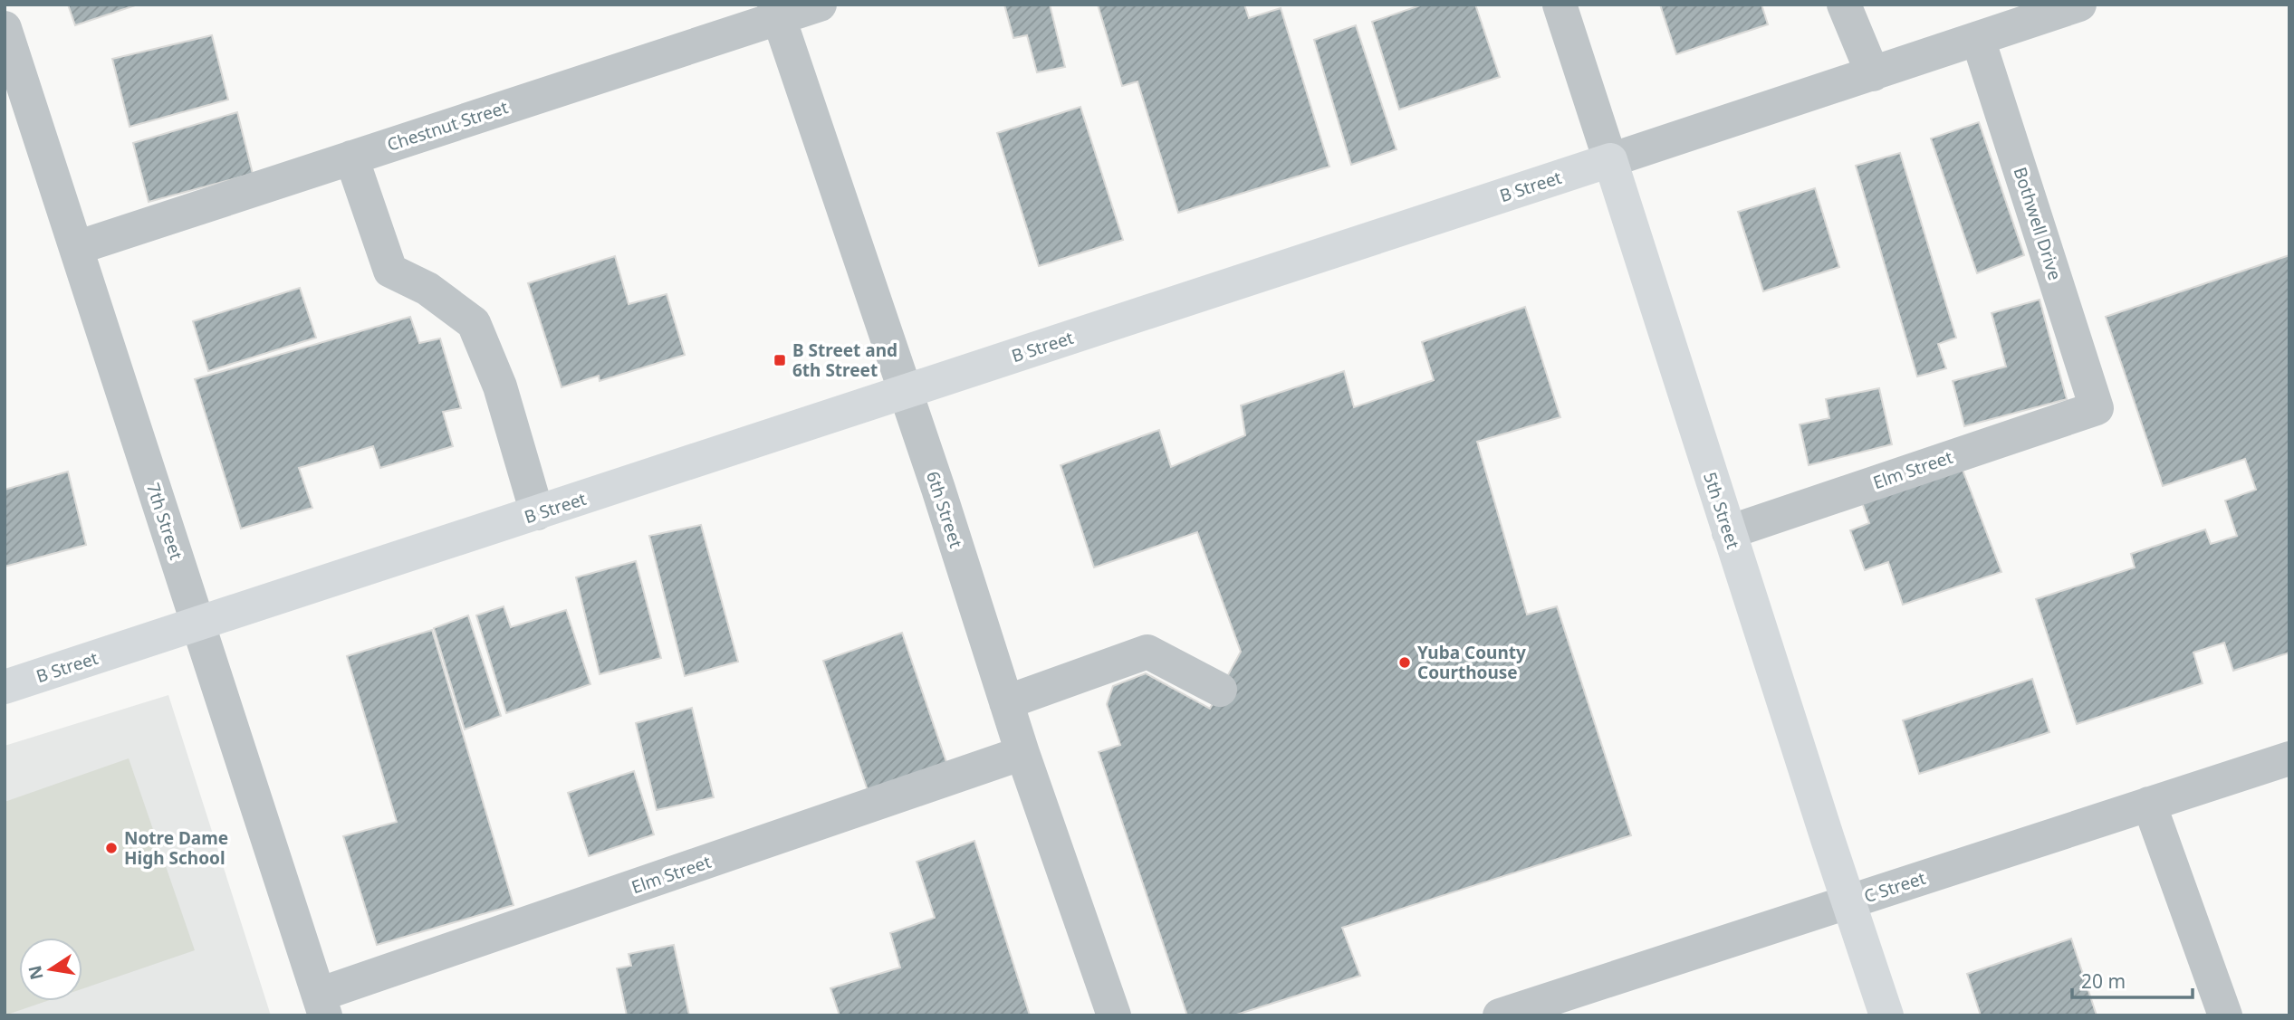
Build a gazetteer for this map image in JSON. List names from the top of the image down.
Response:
{
  "streets": {
    "main road": ["B Street", "5th Street"],
    "street": [
      "Chestnut Street",
      "Bothwell Drive",
      "Elm Street",
      "6th Street",
      "7th Street",
      "C Street"
    ]
  },
  "crossings": [
    ["Chestnut Street", "6th Street"],
    ["Chestnut Street", "7th Street"],
    ["B Street", "Bothwell Drive"],
    ["B Street", "6th Street"],
    ["B Street", "5th Street"],
    ["B Street", "7th Street"],
    ["Bothwell Drive", "Elm Street"],
    ["Elm Street", "6th Street"],
    ["Elm Street", "5th Street"],
    ["Elm Street", "7th Street"],
    ["5th Street", "C Street"]
  ],
  "places": {
    "transit": ["B Street and 6th Street"],
    "other": ["Yuba County Courthouse", "Notre Dame High School"]
  },
  "scale_bar": "20 m",
  "north": "left"
}
